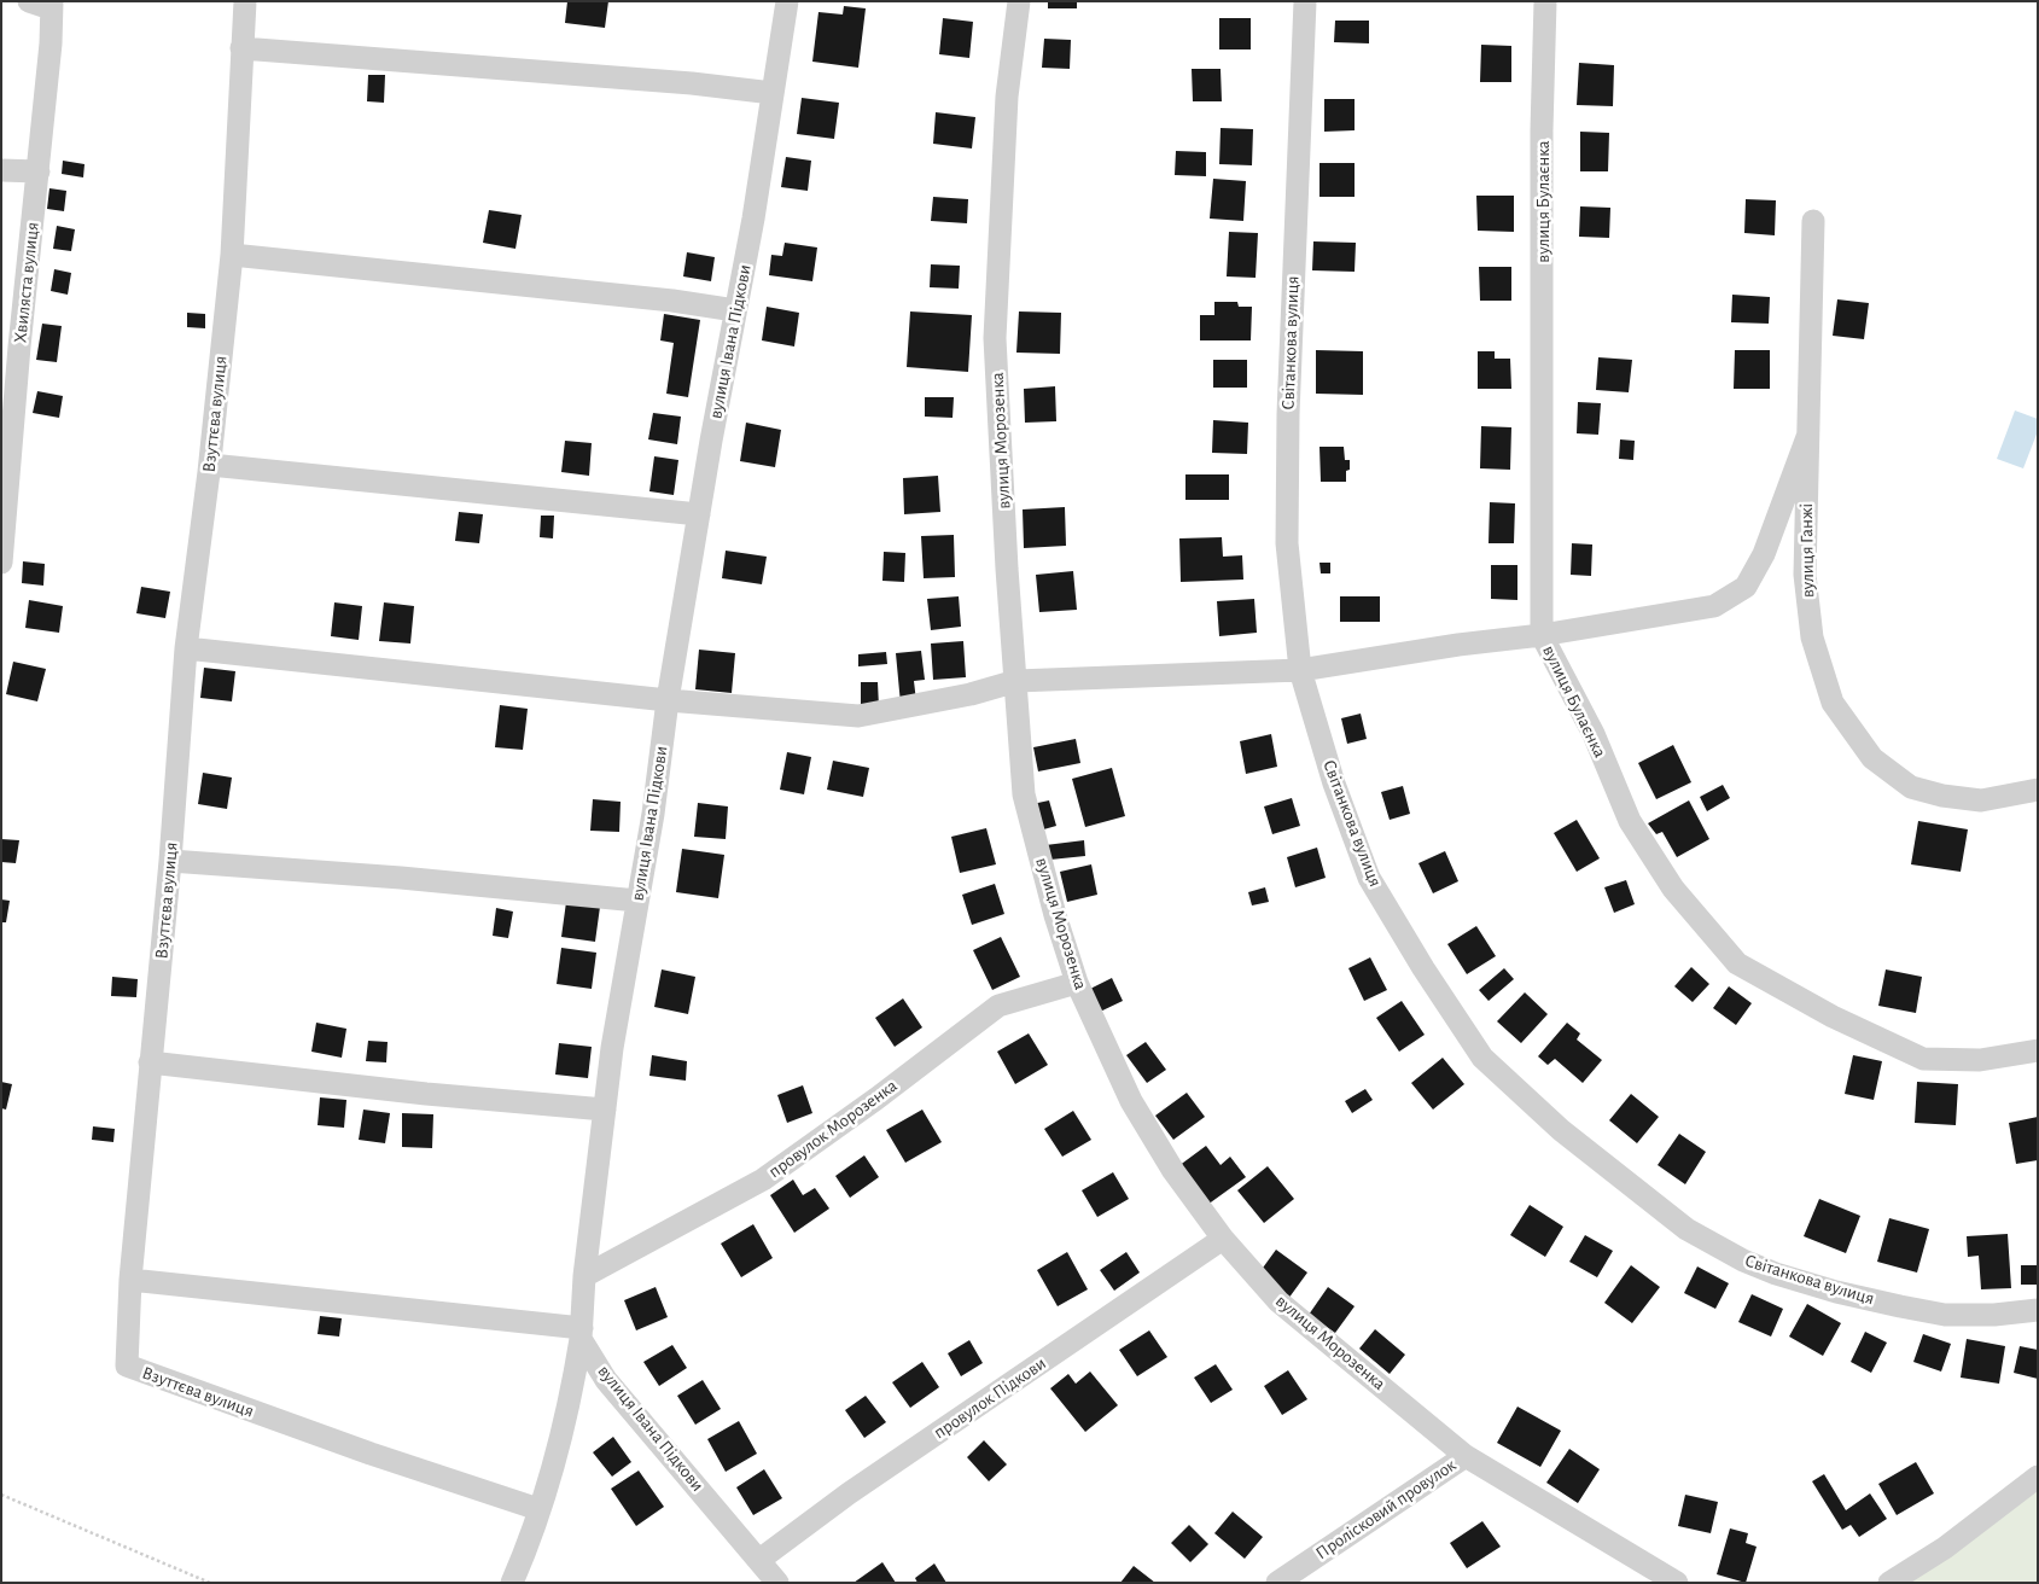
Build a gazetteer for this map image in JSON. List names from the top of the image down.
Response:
{
  "streets": {
    "street": [
      "вулиця Булаєнка",
      "Хвиляста вулиця",
      "вулиця Івана Підкови",
      "Світанкова вулиця",
      "Взуттєва вулиця",
      "вулиця Морозенка",
      "вулиця Ганжі",
      "провулок Морозенка",
      "провулок Підкови",
      "Пролісковий провулок"
    ]
  },
  "crossings": [
    ["вулиця Івана Підкови", "провулок Морозенка"],
    ["вулиця Івана Підкови", "провулок Підкови"],
    ["вулиця Морозенка", "провулок Морозенка"],
    ["вулиця Морозенка", "провулок Підкови"],
    ["вулиця Морозенка", "Пролісковий провулок"]
  ]
}
